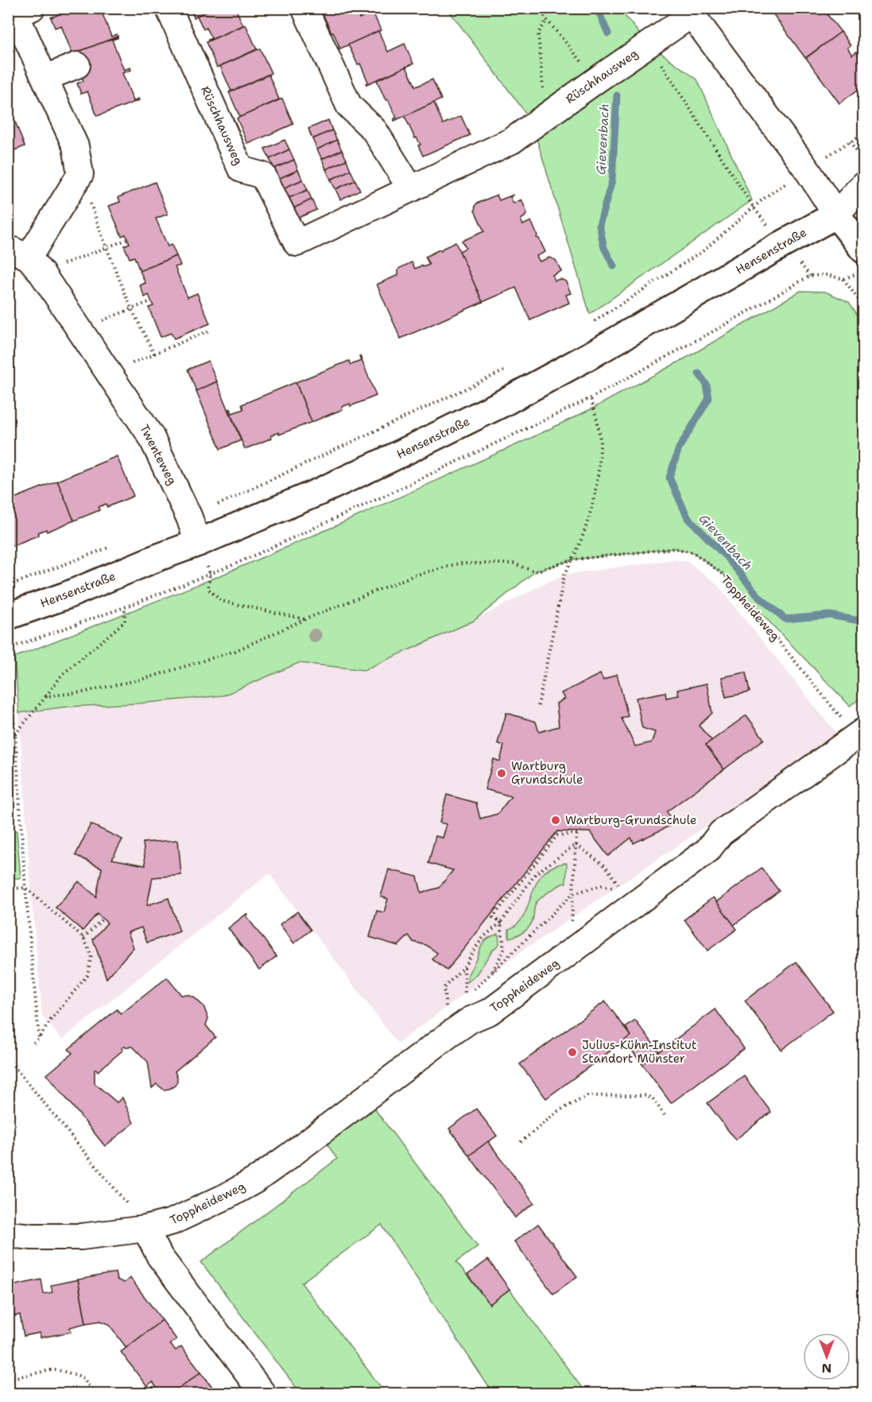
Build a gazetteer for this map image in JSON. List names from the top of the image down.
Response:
{
  "streets": {
    "main road": ["Rüschhausweg", "Hensenstraße"],
    "street": ["Twenteweg", "Toppheideweg"]
  },
  "crossings": [
    ["Rüschhausweg", "Hensenstraße"],
    ["Hensenstraße", "Twenteweg"]
  ],
  "water": ["Gievenbach"],
  "places": ["Wartburg Grundschule", "Wartburg-Grundschule", "Julius-Kühn-Institut Standort Münster"],
  "north": "bottom"
}
